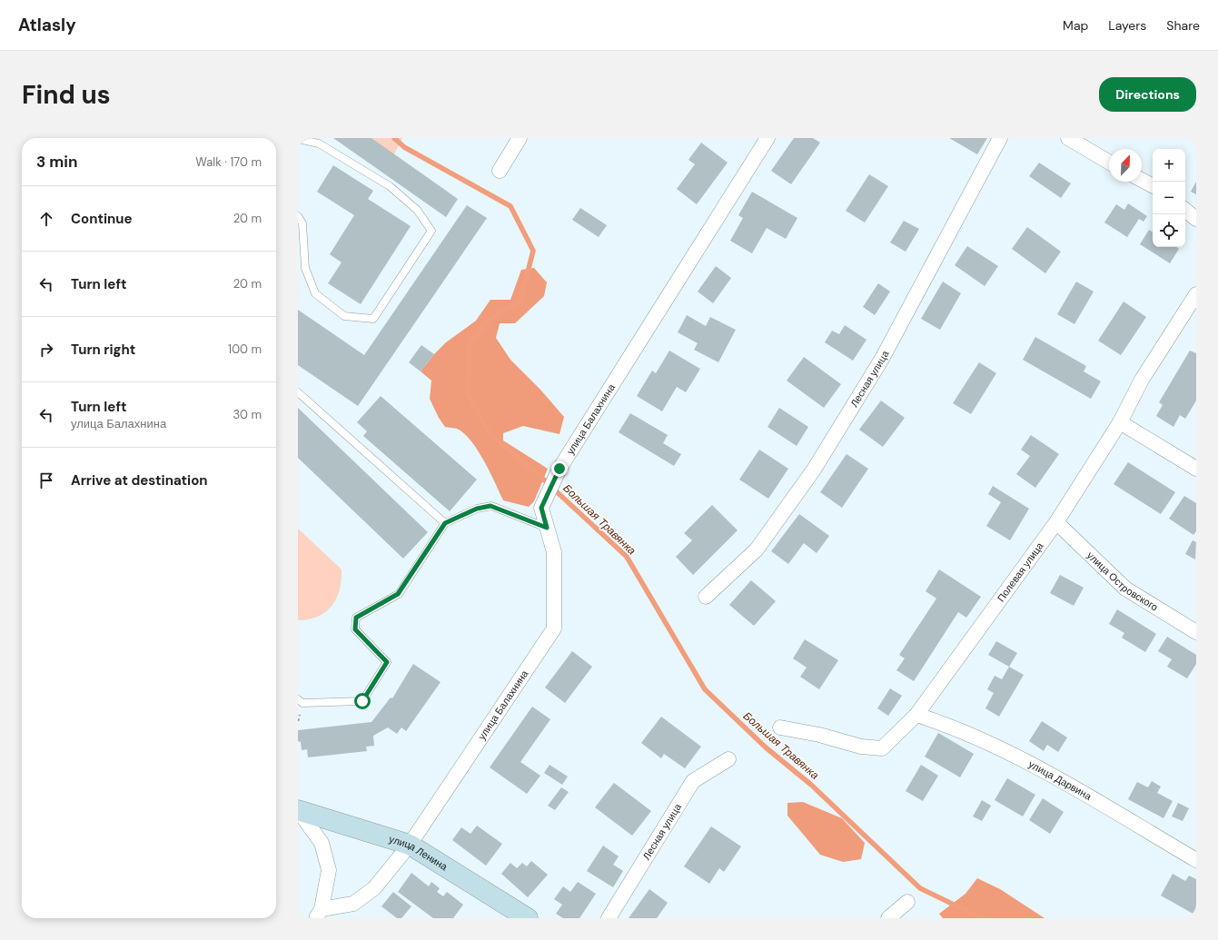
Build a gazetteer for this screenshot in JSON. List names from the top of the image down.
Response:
{
  "streets": {
    "street": [
      "Лесная улица",
      "улица Балахнина",
      "Полевая улица",
      "улица Островского",
      "улица Дарвина",
      "улица Ленина"
    ]
  },
  "crossings": [
    ["улица Балахнина", "улица Ленина"],
    ["Полевая улица", "улица Островского"],
    ["Полевая улица", "улица Дарвина"]
  ],
  "water": ["Большая Травянка"],
  "north": "top right",
  "page": {
    "header": "Atlasly",
    "nav": ["Map", "Layers", "Share"],
    "buttons": "Directions",
    "title": "Find us",
    "heading": ["3 min", "Walk · 170 m"],
    "map_buttons": ["+", "−"],
    "list": [
      ["Continue", "20 m"],
      ["Turn left", "20 m"],
      ["Turn right", "100 m"],
      ["Turn left", "улица Балахнина", "30 m"],
      "Arrive at destination"
    ]
  }
}
